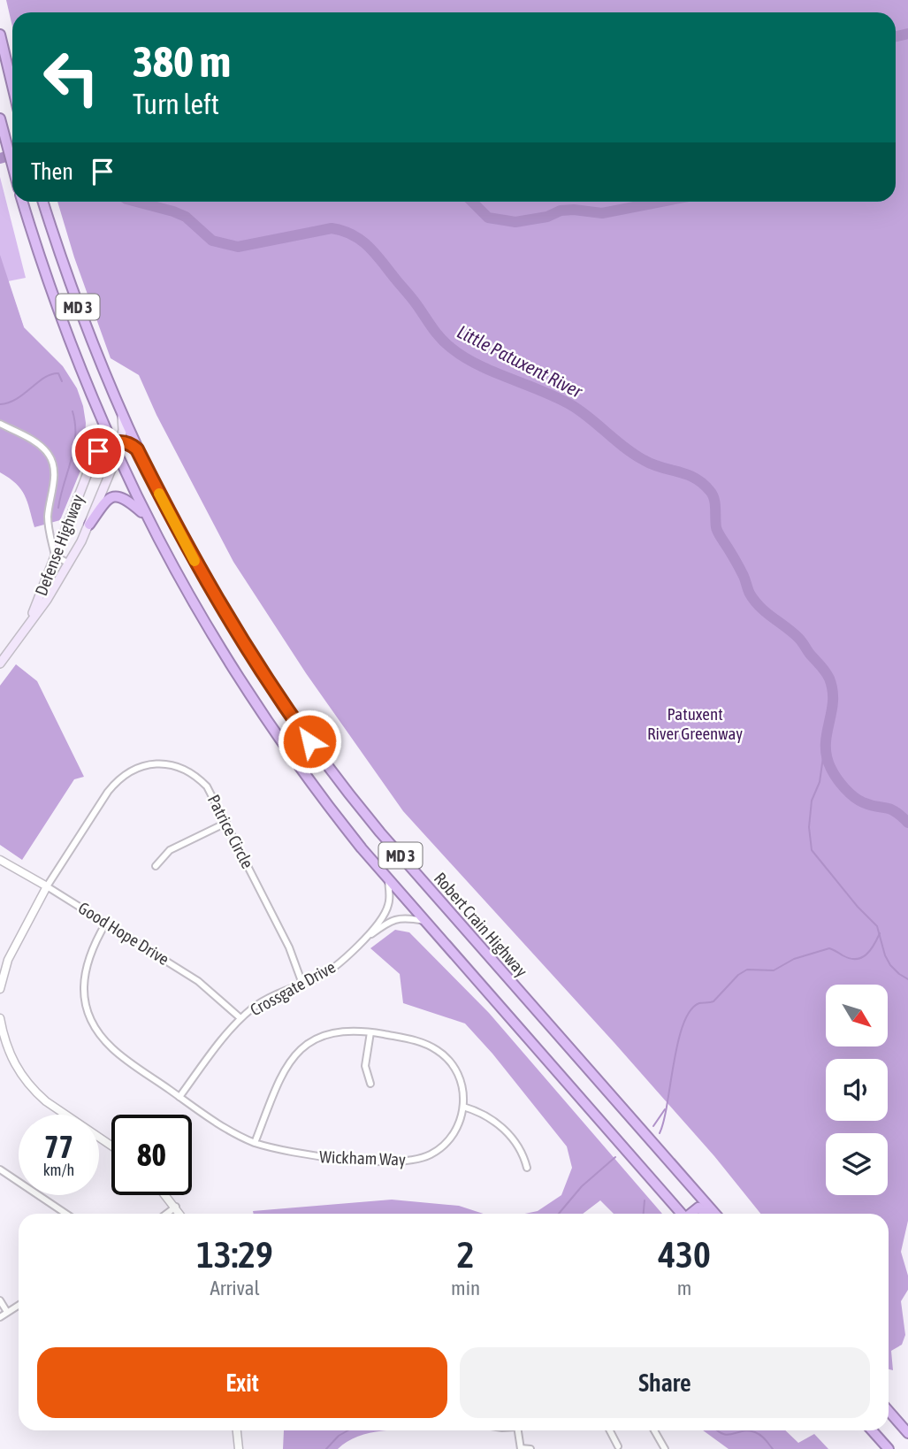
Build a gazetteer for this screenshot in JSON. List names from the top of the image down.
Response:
{
  "streets": {
    "highway": ["MD 3", "Robert Crain Highway"],
    "main road": ["Defense Highway"],
    "street": [
      "Patrice Circle",
      "Good Hope Drive",
      "Crossgate Drive",
      "Wickham Way"
    ]
  },
  "crossings": [
    ["MD 3", "Defense Highway"],
    ["MD 3", "Crossgate Drive"],
    ["Defense Highway", "Robert Crain Highway"],
    ["Patrice Circle", "Good Hope Drive"],
    ["Patrice Circle", "Crossgate Drive"],
    ["Good Hope Drive", "Crossgate Drive"],
    ["Good Hope Drive", "Wickham Way"],
    ["Crossgate Drive", "Wickham Way"]
  ],
  "water": ["Little Patuxent River"],
  "parks": ["Patuxent River Greenway"],
  "north": "bottom right",
  "page": {
    "turn": ["380 m", "Turn left"],
    "then": "Then",
    "speed": "77 km/h",
    "limit": "80",
    "eta": [
      "13:29",
      "Arrival",
      "2",
      "min",
      "430",
      "m"
    ],
    "buttons": ["Exit", "Share"]
  }
}
